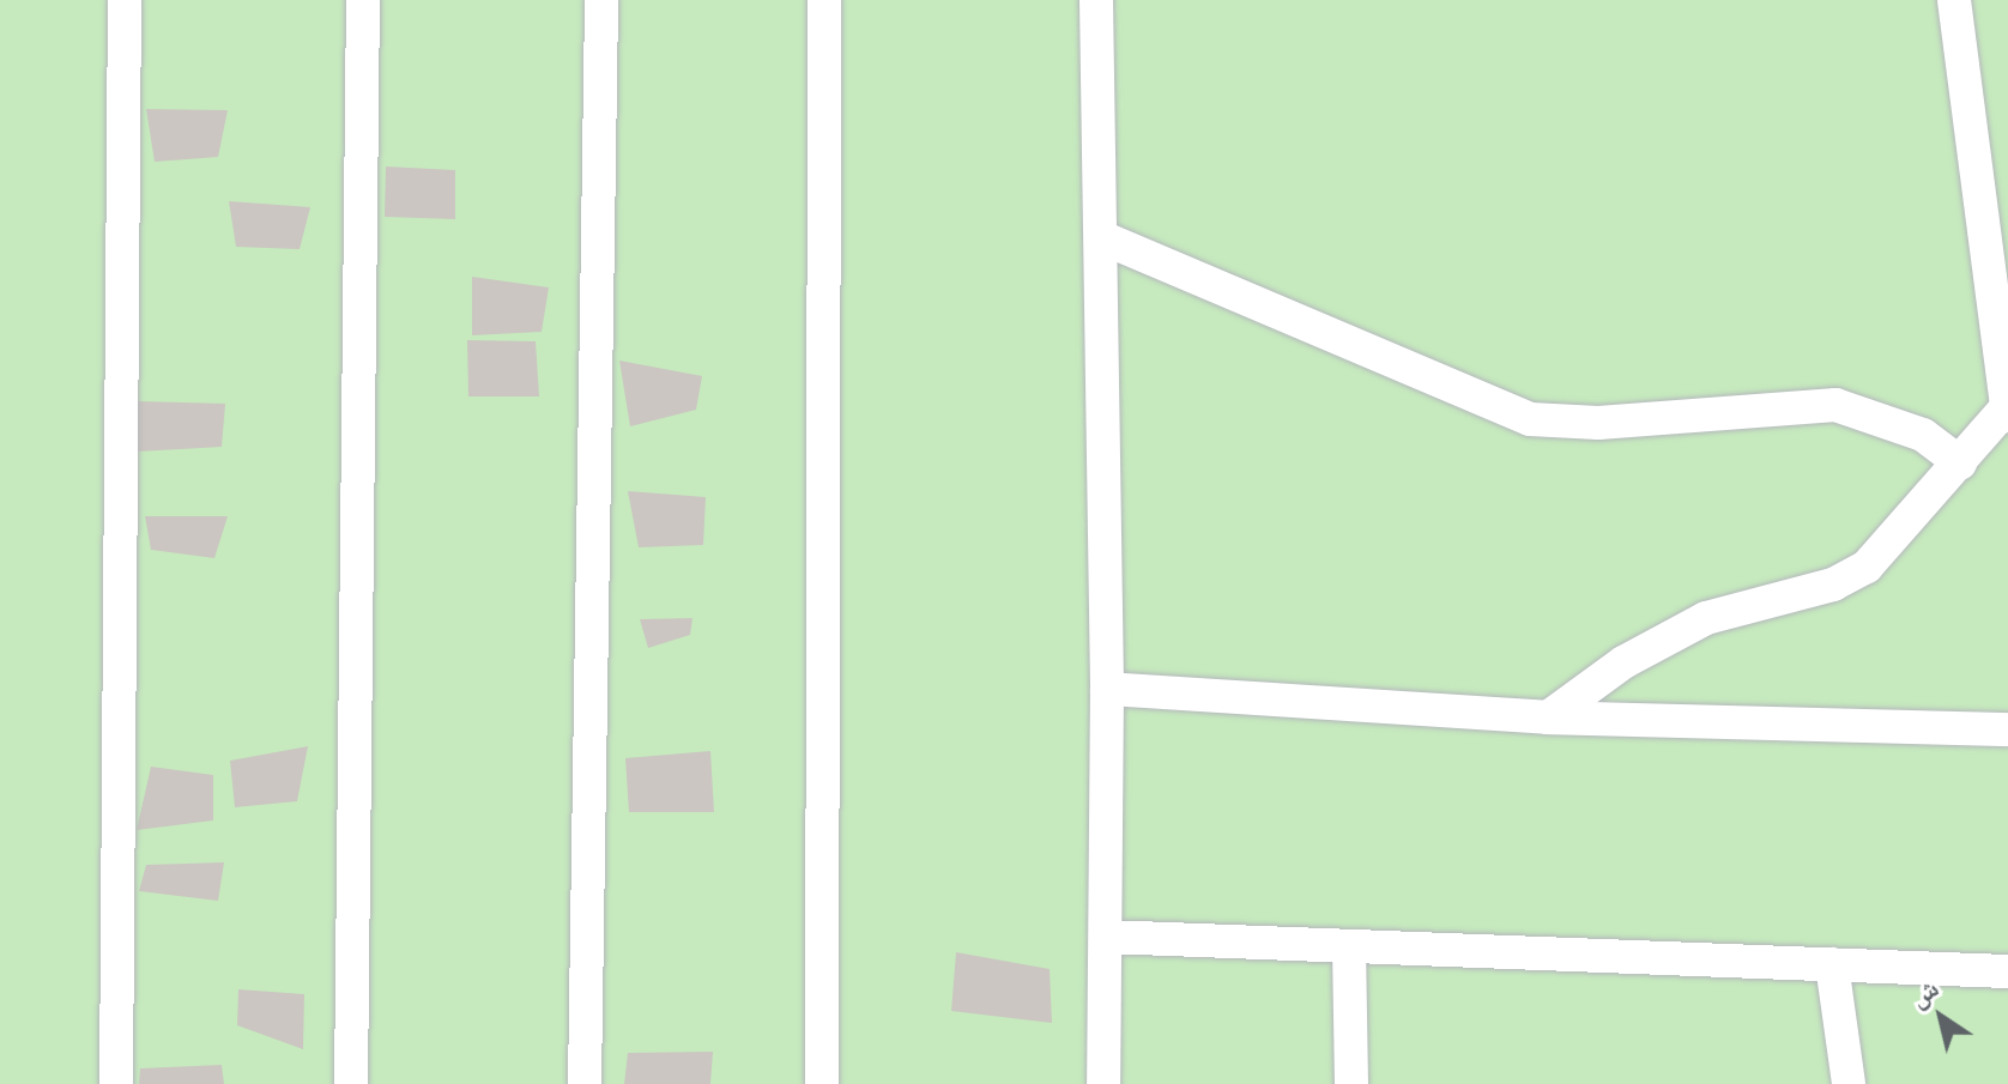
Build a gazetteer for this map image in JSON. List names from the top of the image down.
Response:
{
  "north": "top left"
}
